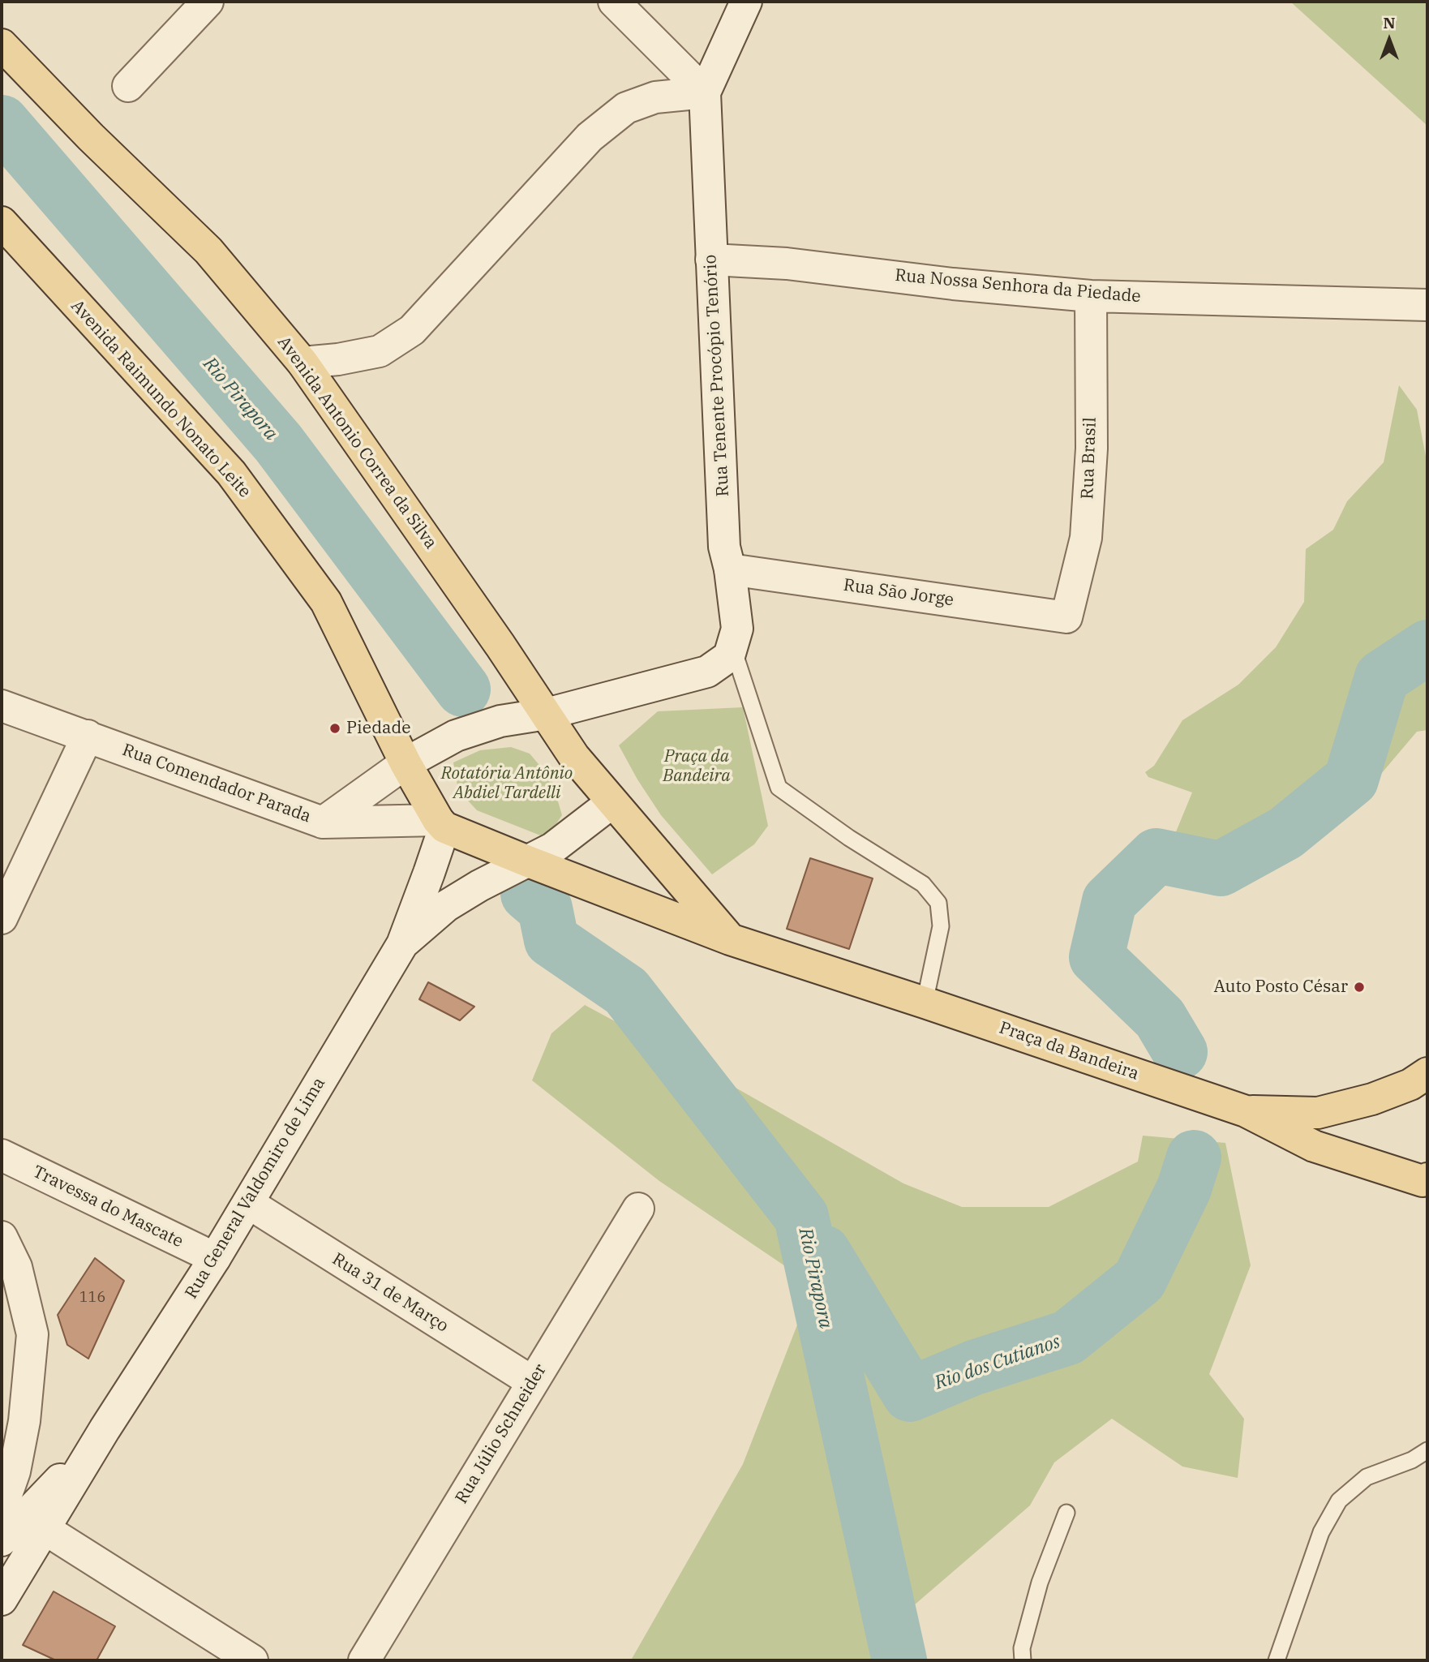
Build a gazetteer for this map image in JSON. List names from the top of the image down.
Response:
{
  "streets": {
    "main road": ["Avenida Raimundo Nonato Leite", "Avenida Antonio Correa da Silva", "Praça da Bandeira"],
    "street": [
      "Rua Nossa Senhora da Piedade",
      "Rua Tenente Procópio Tenório",
      "Rua Brasil",
      "Rua São Jorge",
      "Rua Comendador Parada",
      "Rua General Valdomiro de Lima",
      "Travessa do Mascate",
      "Rua 31 de Março",
      "Rua Júlio Schneider"
    ]
  },
  "crossings": [
    ["Rua Nossa Senhora da Piedade", "Rua Tenente Procópio Tenório"],
    ["Rua Nossa Senhora da Piedade", "Rua Brasil"],
    ["Rua Tenente Procópio Tenório", "Rua São Jorge"],
    ["Avenida Raimundo Nonato Leite", "Rua Comendador Parada"],
    ["Avenida Raimundo Nonato Leite", "Praça da Bandeira"],
    ["Avenida Raimundo Nonato Leite", "Rua General Valdomiro de Lima"],
    ["Rua Brasil", "Rua São Jorge"],
    ["Rua Comendador Parada", "Praça da Bandeira"],
    ["Rua Comendador Parada", "Rua General Valdomiro de Lima"],
    ["Praça da Bandeira", "Rua General Valdomiro de Lima"],
    ["Rua General Valdomiro de Lima", "Travessa do Mascate"],
    ["Rua General Valdomiro de Lima", "Rua 31 de Março"],
    ["Rua 31 de Março", "Rua Júlio Schneider"]
  ],
  "water": ["Rio Pirapora", "Rio dos Cutianos"],
  "parks": ["Praça da Bandeira", "Rotatória Antônio Abdiel Tardelli"],
  "places": ["Piedade", "Auto Posto César"],
  "house_numbers": ["116"],
  "north": "top"
}
